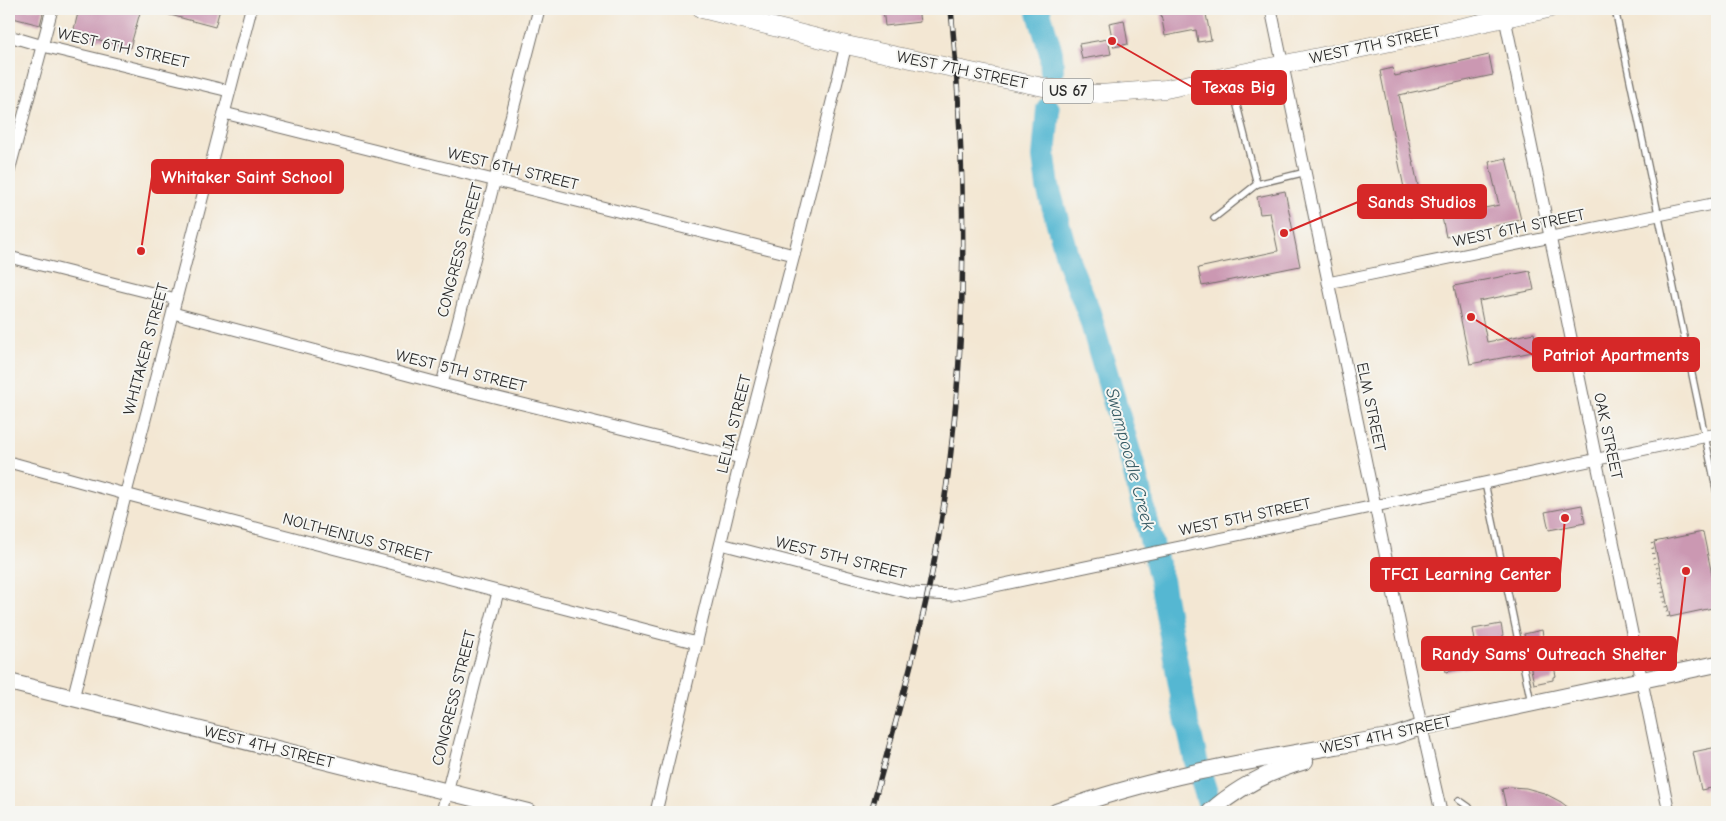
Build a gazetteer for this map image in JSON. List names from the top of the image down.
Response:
{
  "streets": {
    "main road": ["WEST 7TH STREET", "US 67", "WEST 4TH STREET"],
    "street": [
      "WEST 6TH STREET",
      "CONGRESS STREET",
      "WHITAKER STREET",
      "WEST 5TH STREET",
      "ELM STREET",
      "LELIA STREET",
      "OAK STREET",
      "NOLTHENIUS STREET"
    ]
  },
  "crossings": [
    ["WEST 7TH STREET", "ELM STREET"],
    ["WEST 7TH STREET", "LELIA STREET"],
    ["WEST 7TH STREET", "OAK STREET"],
    ["WEST 6TH STREET", "CONGRESS STREET"],
    ["WEST 6TH STREET", "WHITAKER STREET"],
    ["WEST 6TH STREET", "ELM STREET"],
    ["WEST 6TH STREET", "LELIA STREET"],
    ["WEST 6TH STREET", "OAK STREET"],
    ["CONGRESS STREET", "WEST 5TH STREET"],
    ["CONGRESS STREET", "NOLTHENIUS STREET"],
    ["CONGRESS STREET", "WEST 4TH STREET"],
    ["WHITAKER STREET", "WEST 5TH STREET"],
    ["WHITAKER STREET", "NOLTHENIUS STREET"],
    ["WHITAKER STREET", "WEST 4TH STREET"],
    ["WEST 5TH STREET", "ELM STREET"],
    ["WEST 5TH STREET", "LELIA STREET"],
    ["WEST 5TH STREET", "OAK STREET"],
    ["ELM STREET", "WEST 4TH STREET"],
    ["LELIA STREET", "NOLTHENIUS STREET"],
    ["OAK STREET", "WEST 4TH STREET"]
  ],
  "water": ["Swampoodle Creek"],
  "places": [
    "Texas Big",
    "Sands Studios",
    "Whitaker Saint School",
    "Patriot Apartments",
    "TFCI Learning Center",
    "Randy Sams' Outreach Shelter"
  ]
}
